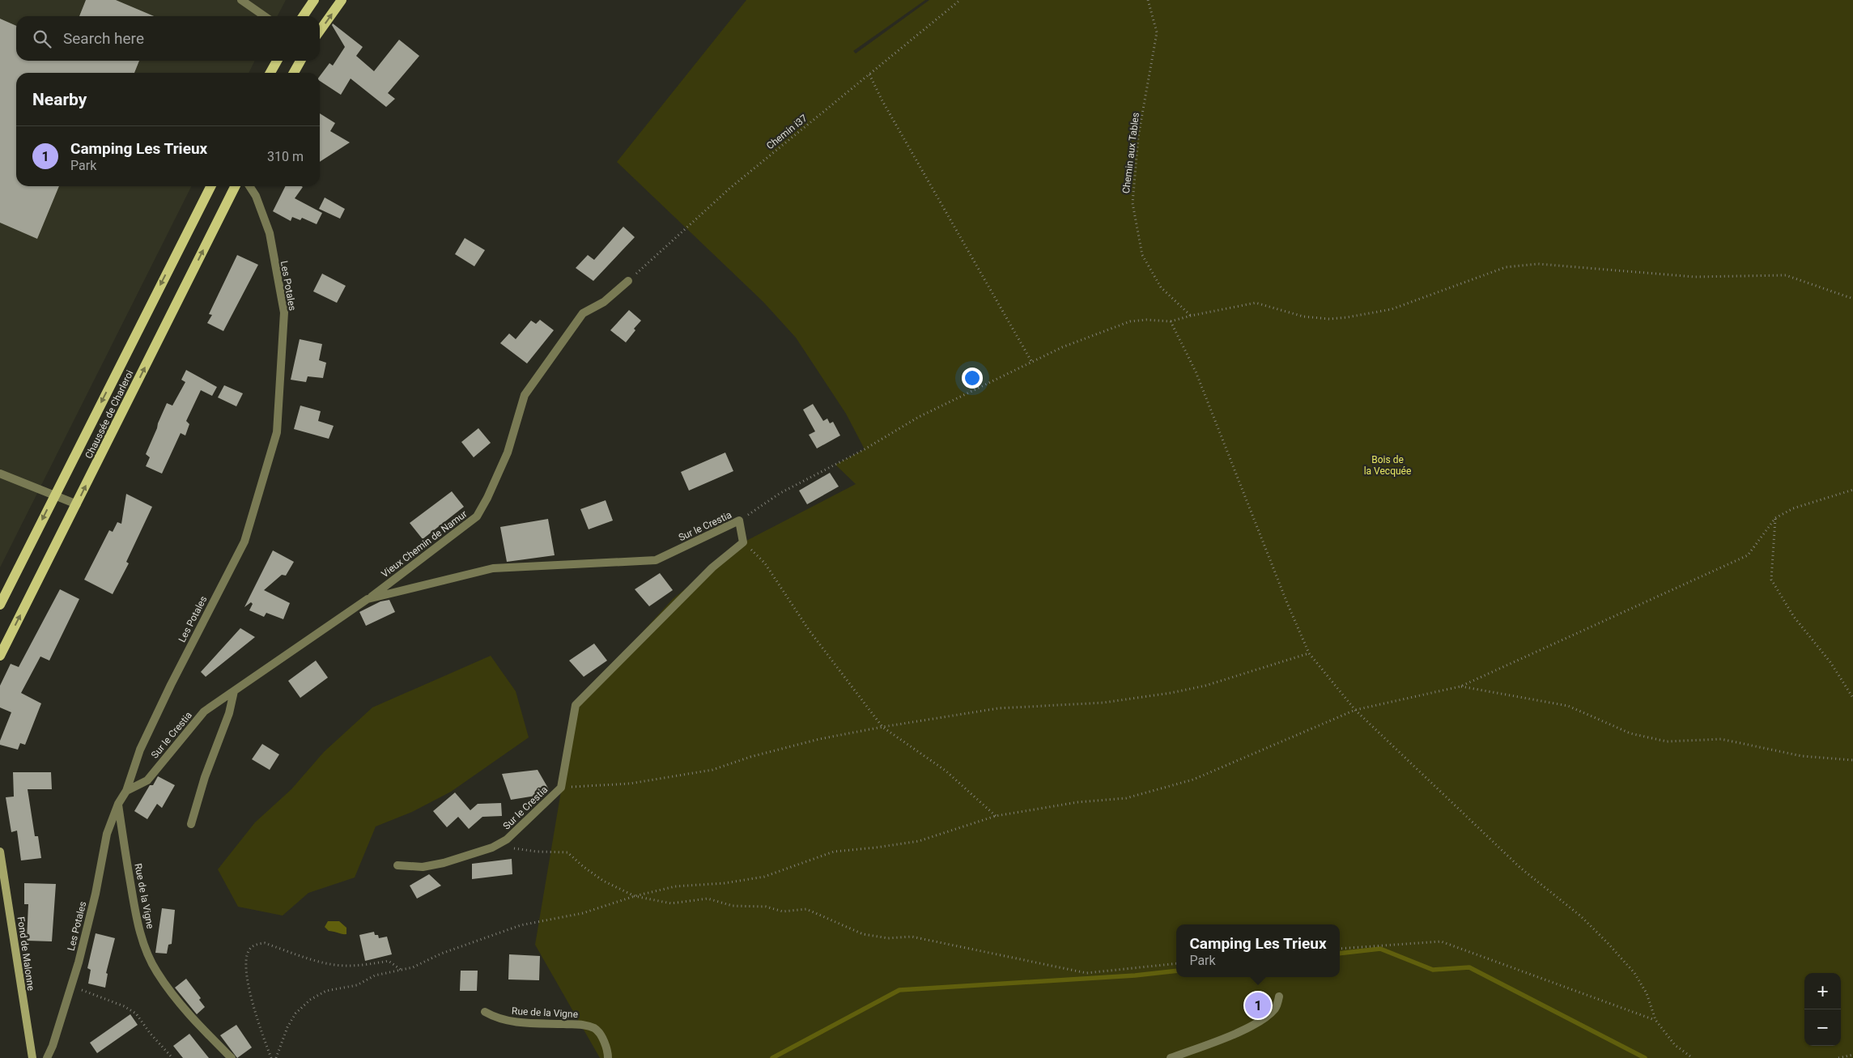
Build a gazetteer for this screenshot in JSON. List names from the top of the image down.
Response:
{
  "streets": {
    "main road": ["Chaussée de Charleroi"],
    "street": [
      "Les Potales",
      "Sur le Crestia",
      "Vieux Chemin de Namur",
      "Rue de la Vigne",
      "Fond de Malonne"
    ],
    "path": ["Chemin i37", "Chemin aux Tables"]
  },
  "crossings": [
    ["Chemin i37", "Vieux Chemin de Namur"],
    ["Les Potales", "Sur le Crestia"],
    ["Les Potales", "Rue de la Vigne"],
    ["Sur le Crestia", "Vieux Chemin de Namur"]
  ],
  "parks": ["Bois de la Vecquée"],
  "page": {
    "search": "Search here",
    "heading": "Nearby",
    "list": [
      {
        "mark": "1",
        "name": "Camping Les Trieux",
        "note": "Park",
        "value": "310 m"
      }
    ],
    "popup": ["Camping Les Trieux", "Park"],
    "map_buttons": ["+", "−"],
    "pins": "1"
  }
}
